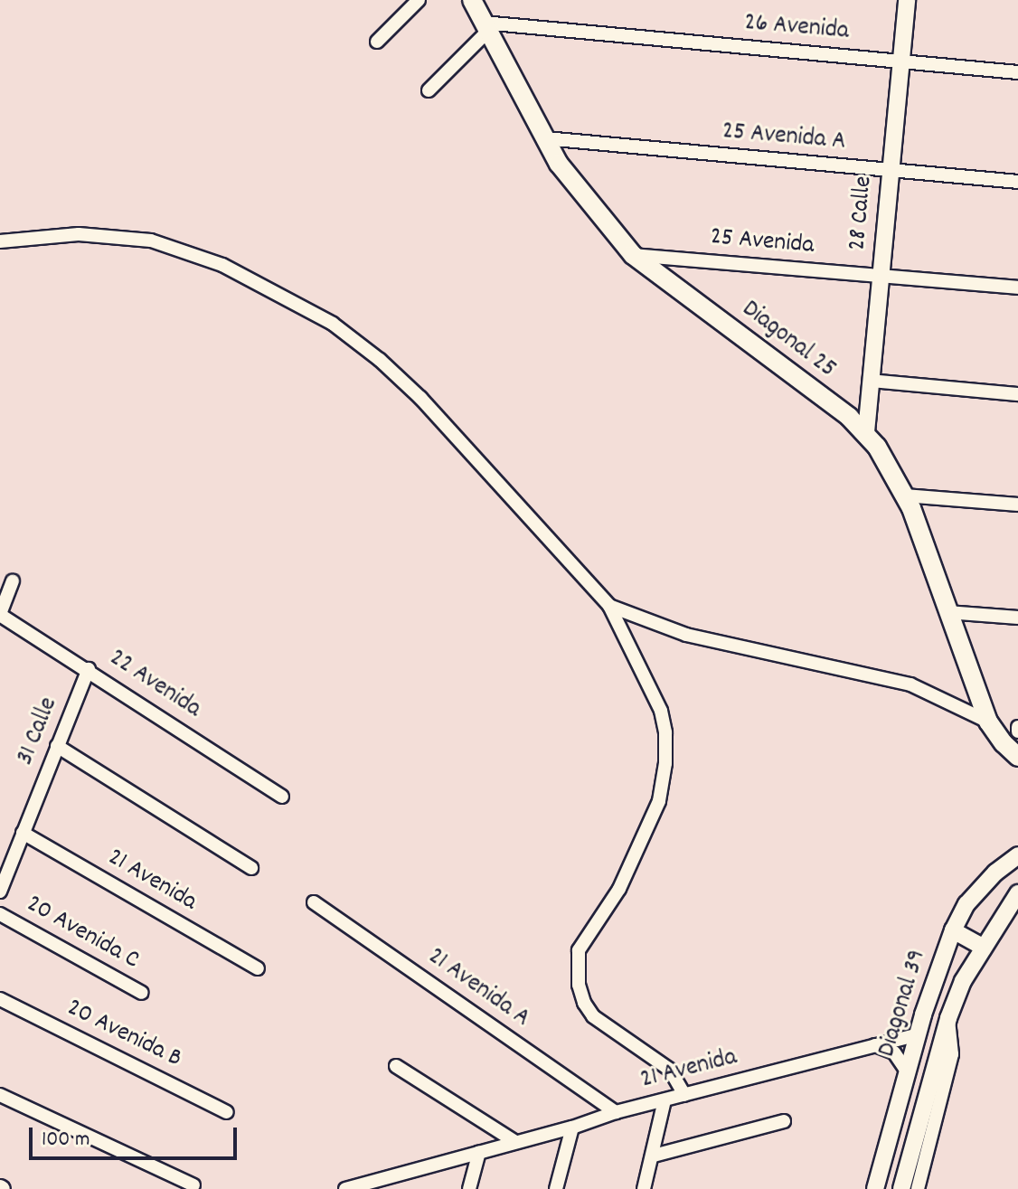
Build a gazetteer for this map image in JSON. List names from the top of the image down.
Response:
{
  "streets": {
    "main road": ["Diagonal 25"],
    "street": [
      "26 Avenida",
      "25 Avenida A",
      "28 Calle",
      "25 Avenida",
      "22 Avenida",
      "31 Calle",
      "21 Avenida",
      "20 Avenida C",
      "21 Avenida A",
      "Diagonal 39",
      "20 Avenida B"
    ]
  },
  "crossings": [
    ["26 Avenida", "28 Calle"],
    ["26 Avenida", "Diagonal 25"],
    ["25 Avenida A", "28 Calle"],
    ["25 Avenida A", "Diagonal 25"],
    ["28 Calle", "25 Avenida"],
    ["28 Calle", "Diagonal 25"],
    ["25 Avenida", "Diagonal 25"],
    ["22 Avenida", "31 Calle"],
    ["31 Calle", "21 Avenida"],
    ["21 Avenida", "21 Avenida A"],
    ["21 Avenida", "Diagonal 39"]
  ],
  "scale_bar": "100 m"
}
